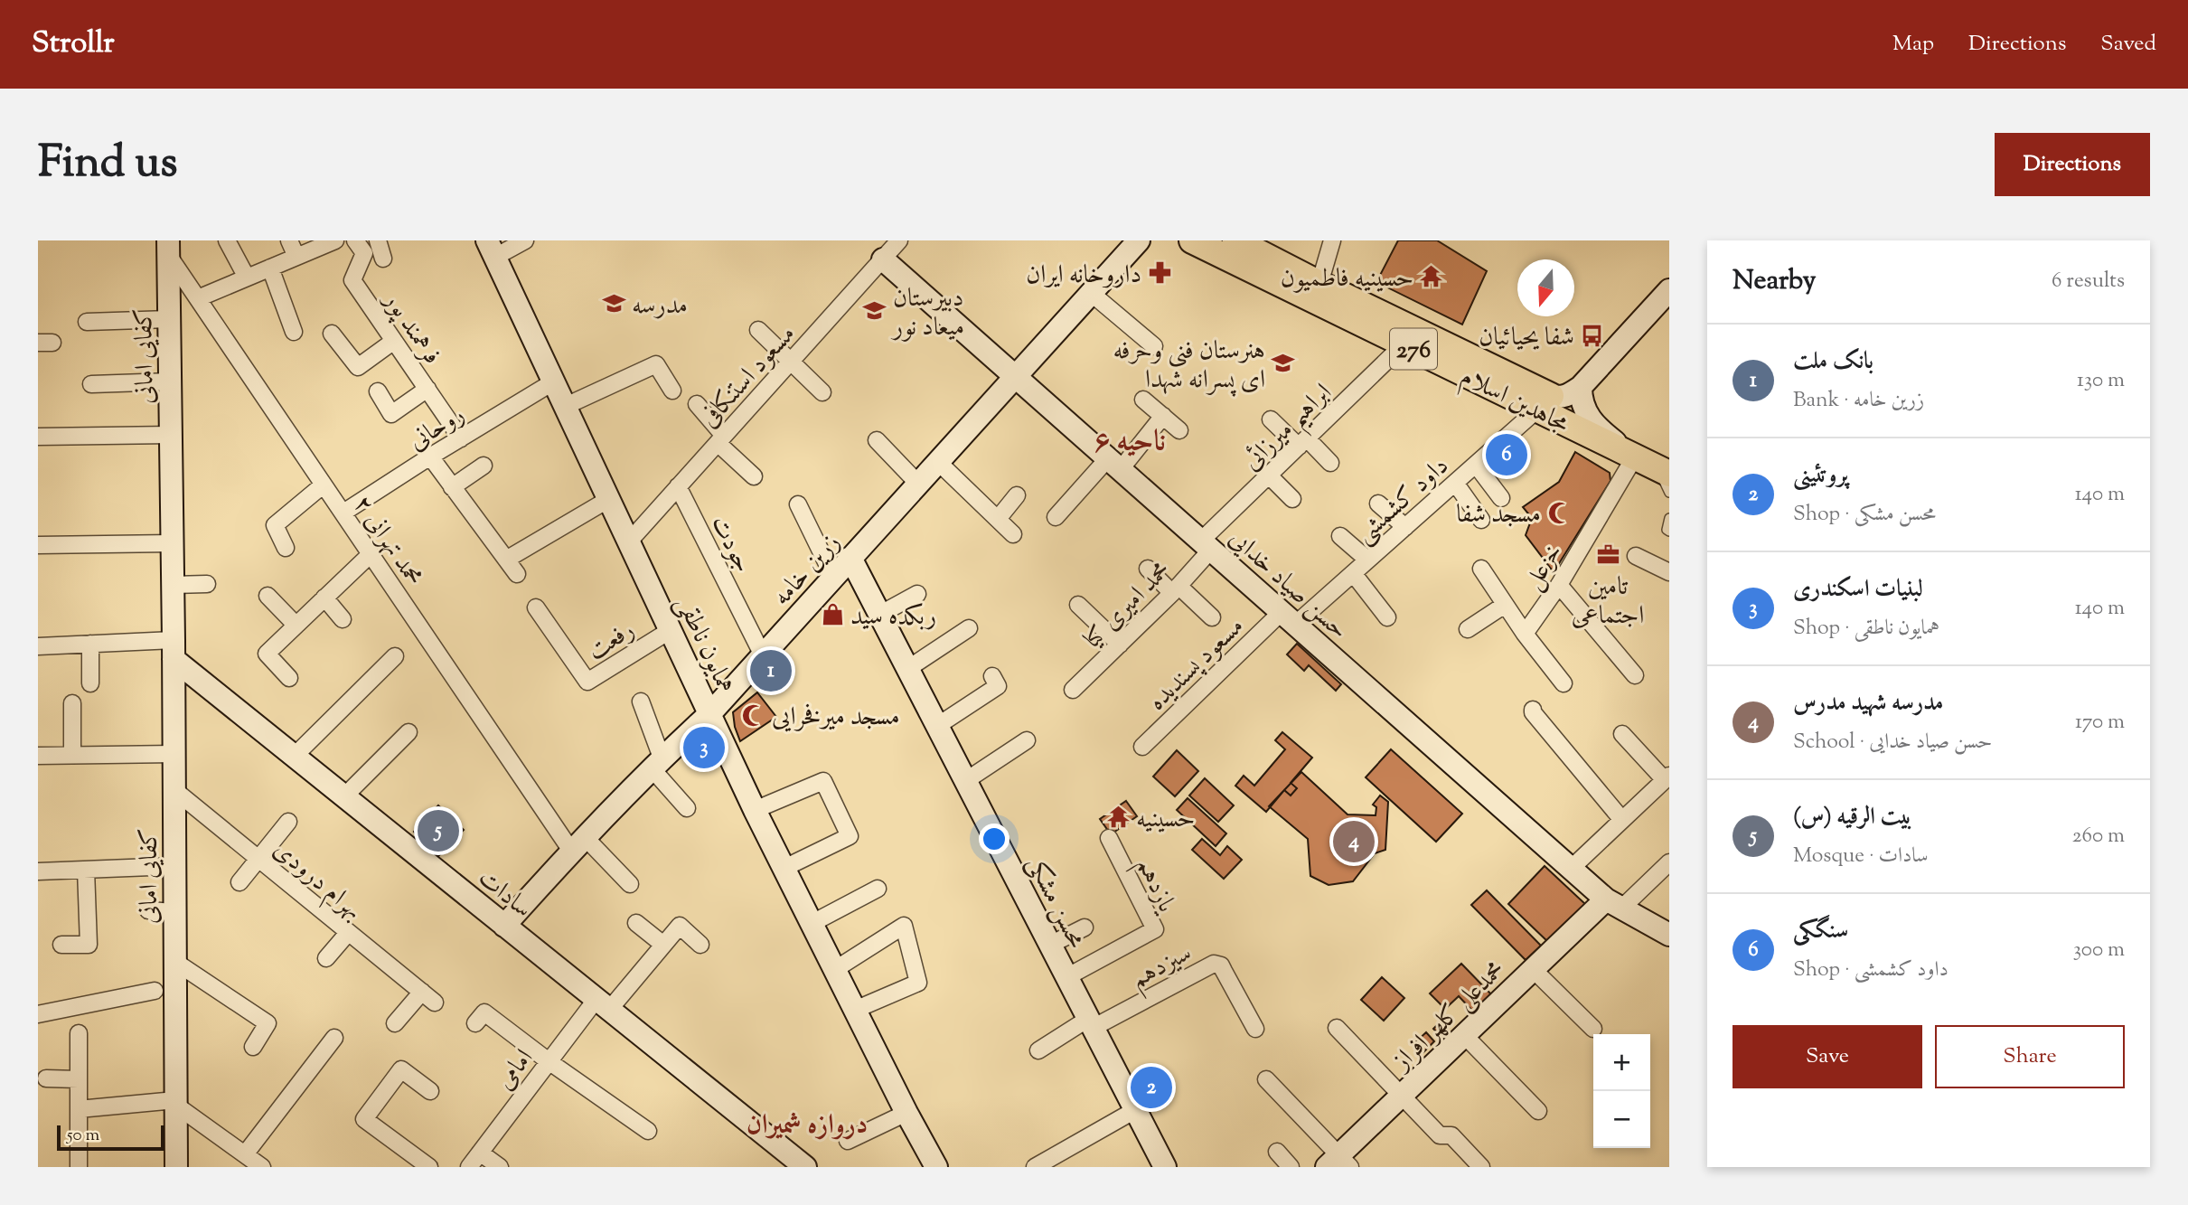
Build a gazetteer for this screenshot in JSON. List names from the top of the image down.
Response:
{
  "streets": {
    "main road": ["276", "مجاهدین اسلام"],
    "street": [
      "فرهمند پور",
      "کفایی امانی",
      "مسعود استنکافی",
      "ابراهیم میرزائی",
      "روحانی",
      "داود کشمشی",
      "محمد تهرانی ۲",
      "جودت",
      "خزعل",
      "زرین خامه",
      "حسن صیاد خدایی",
      "محمد امیری کیا",
      "رفعت",
      "همایون ناطقی",
      "مسعود پسندیده",
      "بهرام درودی",
      "یازدهم",
      "سادات",
      "محسن مشکی",
      "سیزدهم",
      "محمدعلی کلهر افراز",
      "امامی"
    ]
  },
  "crossings": [
    ["فرهمند پور", "روحانی"],
    ["کفایی امانی", "محمد تهرانی ۲"],
    ["کفایی امانی", "بهرام درودی"],
    ["کفایی امانی", "سادات"],
    ["مسعود استنکافی", "جودت"],
    ["مسعود استنکافی", "حسن صیاد خدایی"],
    ["مسعود استنکافی", "همایون ناطقی"],
    ["مجاهدین اسلام", "ابراهیم میرزائی"],
    ["مجاهدین اسلام", "داود کشمشی"],
    ["مجاهدین اسلام", "خزعل"],
    ["ابراهیم میرزائی", "حسن صیاد خدایی"],
    ["ابراهیم میرزائی", "محمد امیری کیا"],
    ["روحانی", "محمد تهرانی ۲"],
    ["روحانی", "همایون ناطقی"],
    ["داود کشمشی", "حسن صیاد خدایی"],
    ["داود کشمشی", "مسعود پسندیده"],
    ["محمد تهرانی ۲", "زرین خامه"],
    ["جودت", "زرین خامه"],
    ["زرین خامه", "حسن صیاد خدایی"],
    ["زرین خامه", "همایون ناطقی"],
    ["زرین خامه", "سادات"],
    ["زرین خامه", "محسن مشکی"],
    ["حسن صیاد خدایی", "محمد امیری کیا"],
    ["حسن صیاد خدایی", "مسعود پسندیده"],
    ["حسن صیاد خدایی", "محمدعلی کلهر افراز"],
    ["رفعت", "همایون ناطقی"],
    ["یازدهم", "محسن مشکی"],
    ["سادات", "امامی"],
    ["محسن مشکی", "سیزدهم"]
  ],
  "districts": ["ناحیه ۶", "دروازه شمیران"],
  "places": {
    "pharmacy": ["داروخانه ایران"],
    "temple": ["حسینیه فاطمیون", "حسینیه"],
    "school or university": ["مدرسه", "دبیرستان میعاد نور", "هنرستان فنی وحرفه ای پسرانه شهدا"],
    "bus stop": ["شفا یحیائیان"],
    "mosque": ["مسجد شفا", "مسجد میرفخرایی"],
    "office": ["تامین اجتماعی"],
    "shop": ["ربکده سید"]
  },
  "scale_bar": "50 m",
  "north": "bottom",
  "page": {
    "header": "Strollr",
    "nav": ["Map", "Directions", "Saved"],
    "title": "Find us",
    "buttons": [
      "Directions",
      ["Save", "Share"]
    ],
    "heading": ["Nearby", "6 results"],
    "list": [
      {
        "mark": "1",
        "name": "بانک ملت",
        "note": "Bank · زرین خامه",
        "value": "130 m"
      },
      {
        "mark": "2",
        "name": "پروتئینی",
        "note": "Shop · محسن مشکی",
        "value": "140 m"
      },
      {
        "mark": "3",
        "name": "لبنیات اسکندری",
        "note": "Shop · همایون ناطقی",
        "value": "140 m"
      },
      {
        "mark": "4",
        "name": "مدرسه شهید مدرس",
        "note": "School · حسن صیاد خدایی",
        "value": "170 m"
      },
      {
        "mark": "5",
        "name": "بیت الرقیه (س)",
        "note": "Mosque · سادات",
        "value": "260 m"
      },
      {
        "mark": "6",
        "name": "سنگکی",
        "note": "Shop · داود کشمشی",
        "value": "300 m"
      }
    ],
    "pins": [
      "6",
      "1",
      "3",
      "5",
      "4",
      "2"
    ],
    "map_buttons": ["+", "−"],
    "scale": "50 m"
  }
}
